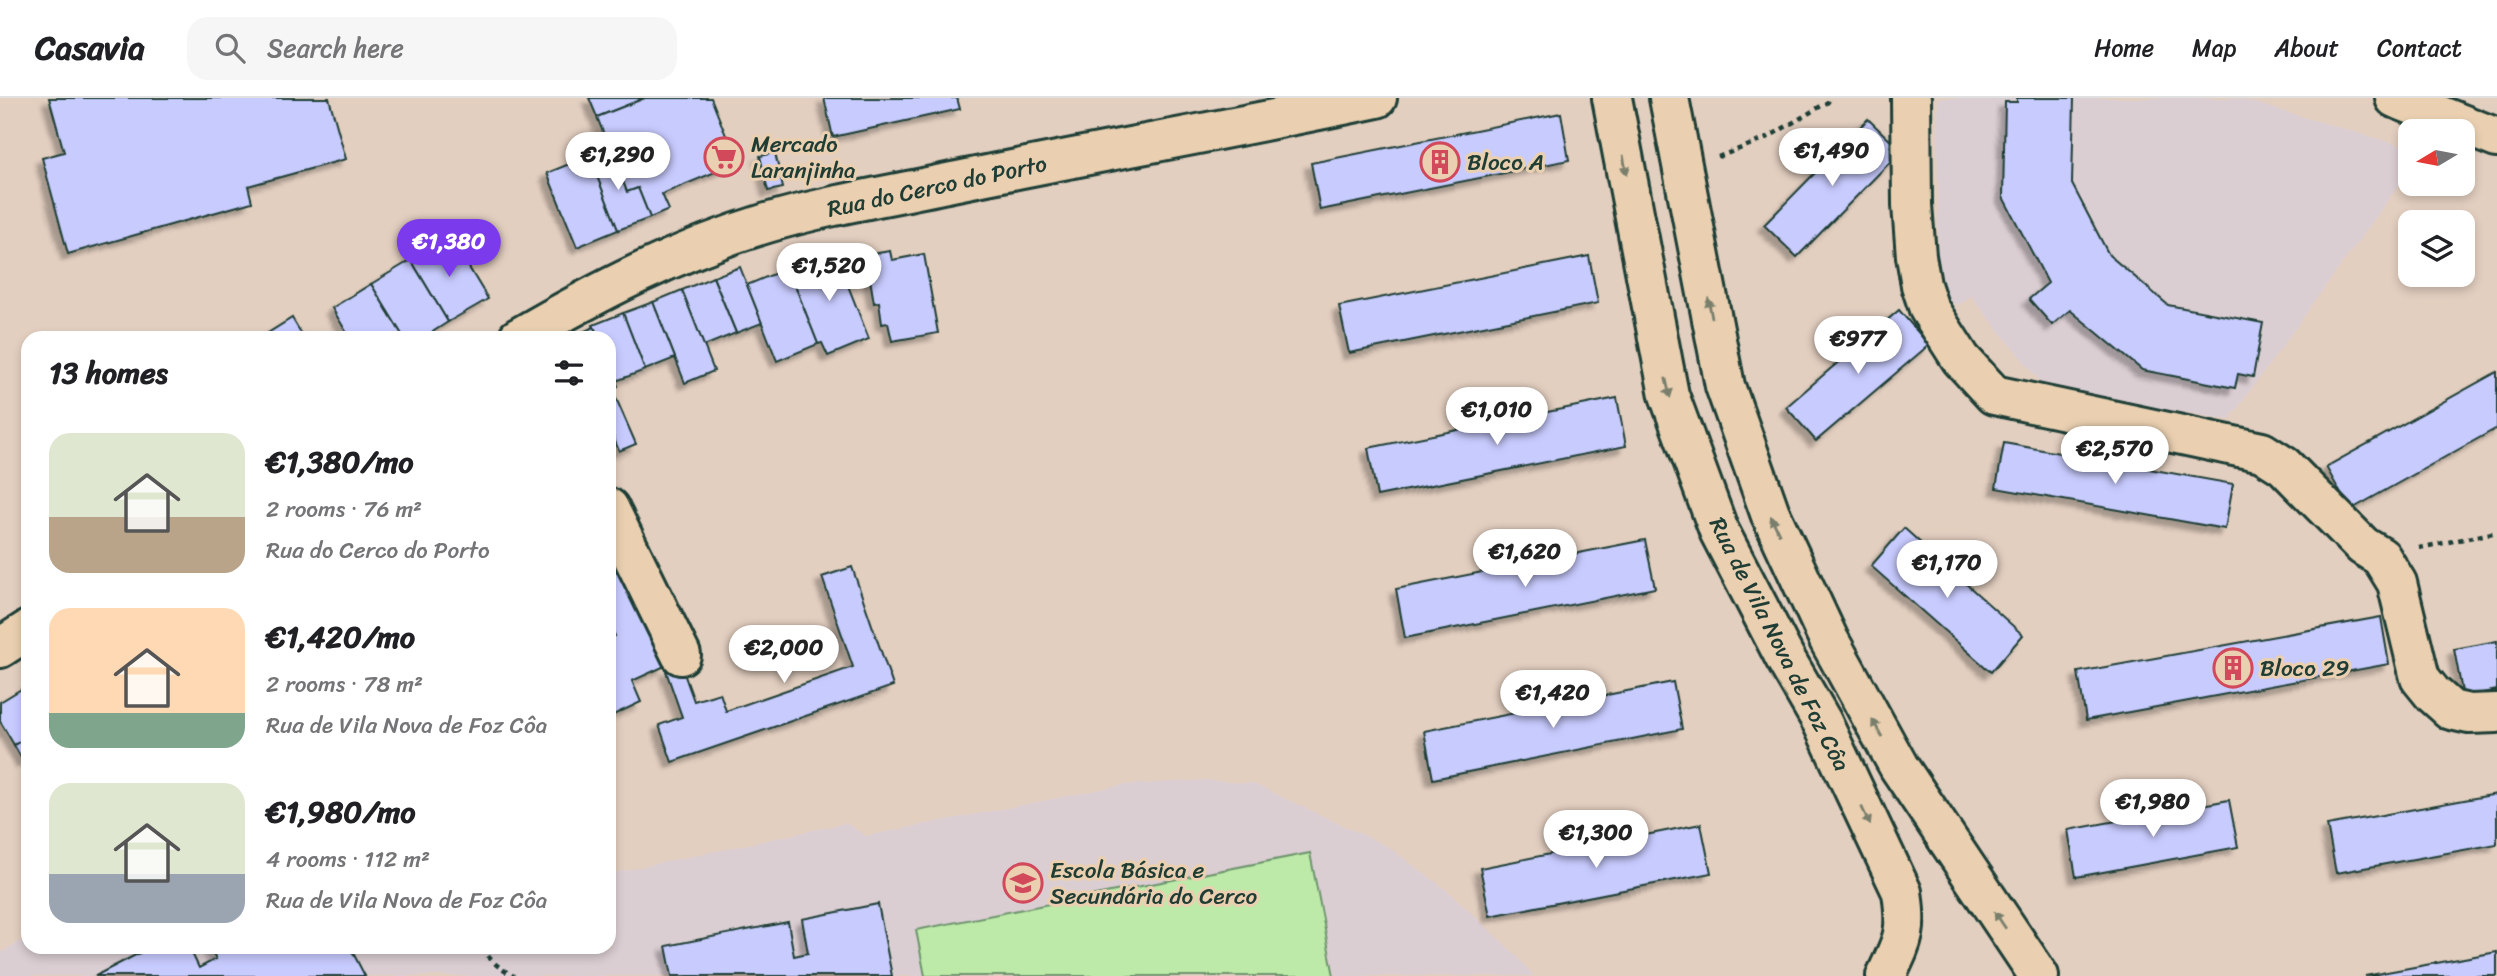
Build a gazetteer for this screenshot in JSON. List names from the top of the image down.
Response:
{
  "streets": {
    "street": ["Rua do Cerco do Porto", "Rua de Vila Nova de Foz Côa"]
  },
  "places": {
    "supermarket": ["Mercado Laranjinha"],
    "building": ["Bloco A", "Bloco 29"],
    "school or university": ["Escola Básica e Secundária do Cerco"]
  },
  "north": "left",
  "page": {
    "header": "Casavia",
    "search": "Search here",
    "nav": [
      "Home",
      "Map",
      "About",
      "Contact"
    ],
    "price": [
      "€1,490",
      "€1,290",
      "€1,380",
      "€1,520",
      "€977",
      "€1,010",
      "€2,570",
      "€1,620",
      "€1,170",
      "€2,000",
      "€1,420",
      "€1,980",
      "€1,300"
    ],
    "heading": "13 homes",
    "list": [
      {
        "name": "€1,380/mo",
        "note": "2 rooms · 76 m² · Rua do Cerco do Porto"
      },
      {
        "name": "€1,420/mo",
        "note": "2 rooms · 78 m² · Rua de Vila Nova de Foz Côa"
      },
      {
        "name": "€1,980/mo",
        "note": "4 rooms · 112 m² · Rua de Vila Nova de Foz Côa"
      }
    ]
  }
}
